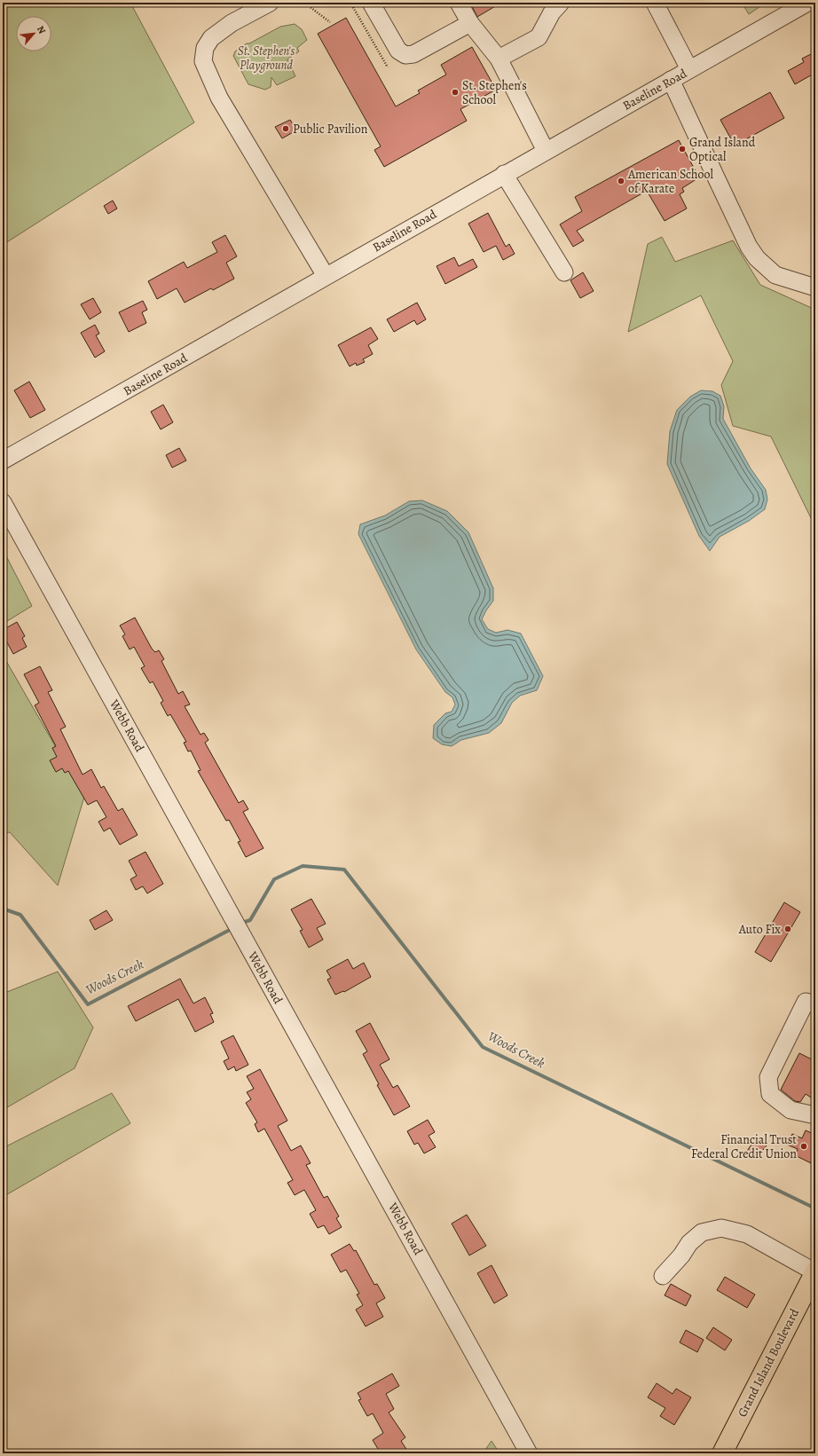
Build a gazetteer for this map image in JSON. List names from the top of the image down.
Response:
{
  "streets": {
    "main road": ["Grand Island Boulevard"],
    "street": ["Baseline Road", "Webb Road"]
  },
  "water": ["Woods Creek"],
  "parks": ["St. Stephen's Playground"],
  "places": [
    "St. Stephen's School",
    "Public Pavilion",
    "Grand Island Optical",
    "American School of Karate",
    "Auto Fix",
    "Financial Trust Federal Credit Union"
  ],
  "north": "top right"
}
